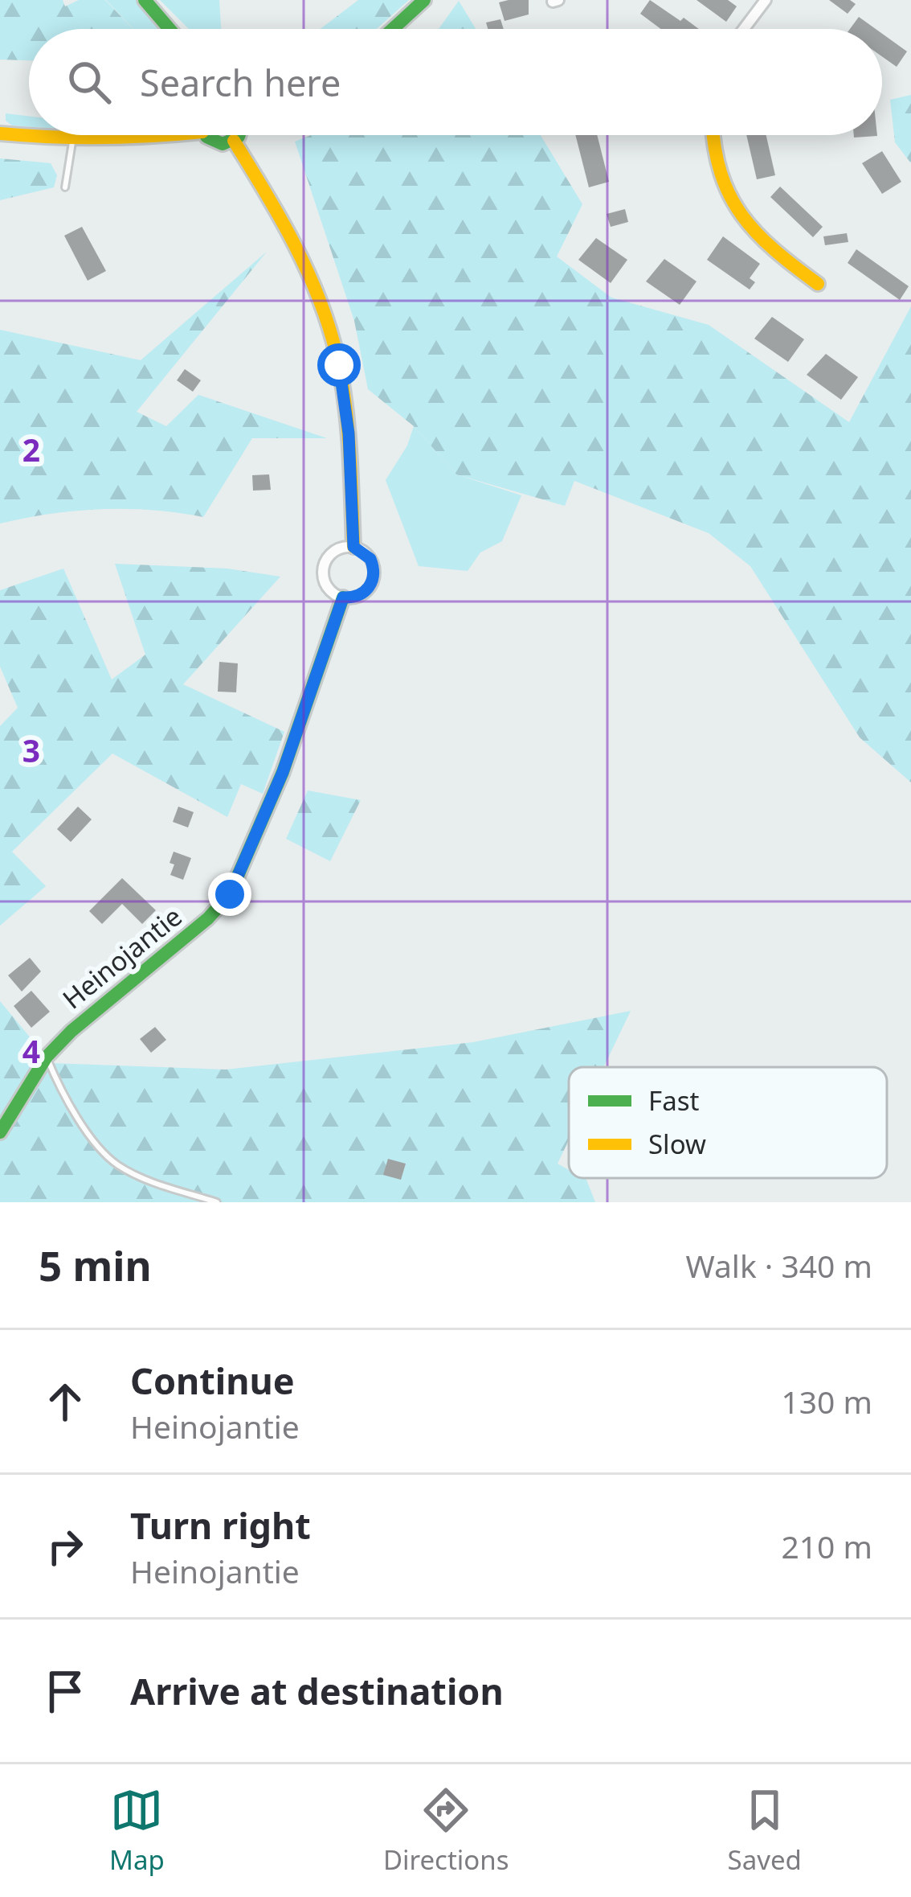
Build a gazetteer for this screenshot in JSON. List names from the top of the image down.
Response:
{
  "streets": {
    "street": ["Heinojantie"]
  },
  "legend": ["Fast", "Slow"],
  "page": {
    "search": "Search here",
    "heading": ["5 min", "Walk · 340 m"],
    "list": [
      ["Continue", "Heinojantie", "130 m"],
      ["Turn right", "Heinojantie", "210 m"],
      "Arrive at destination"
    ],
    "nav": ["Map", "Directions", "Saved"]
  },
  "grid": {
    "rows": ["2", "3", "4"]
  }
}
